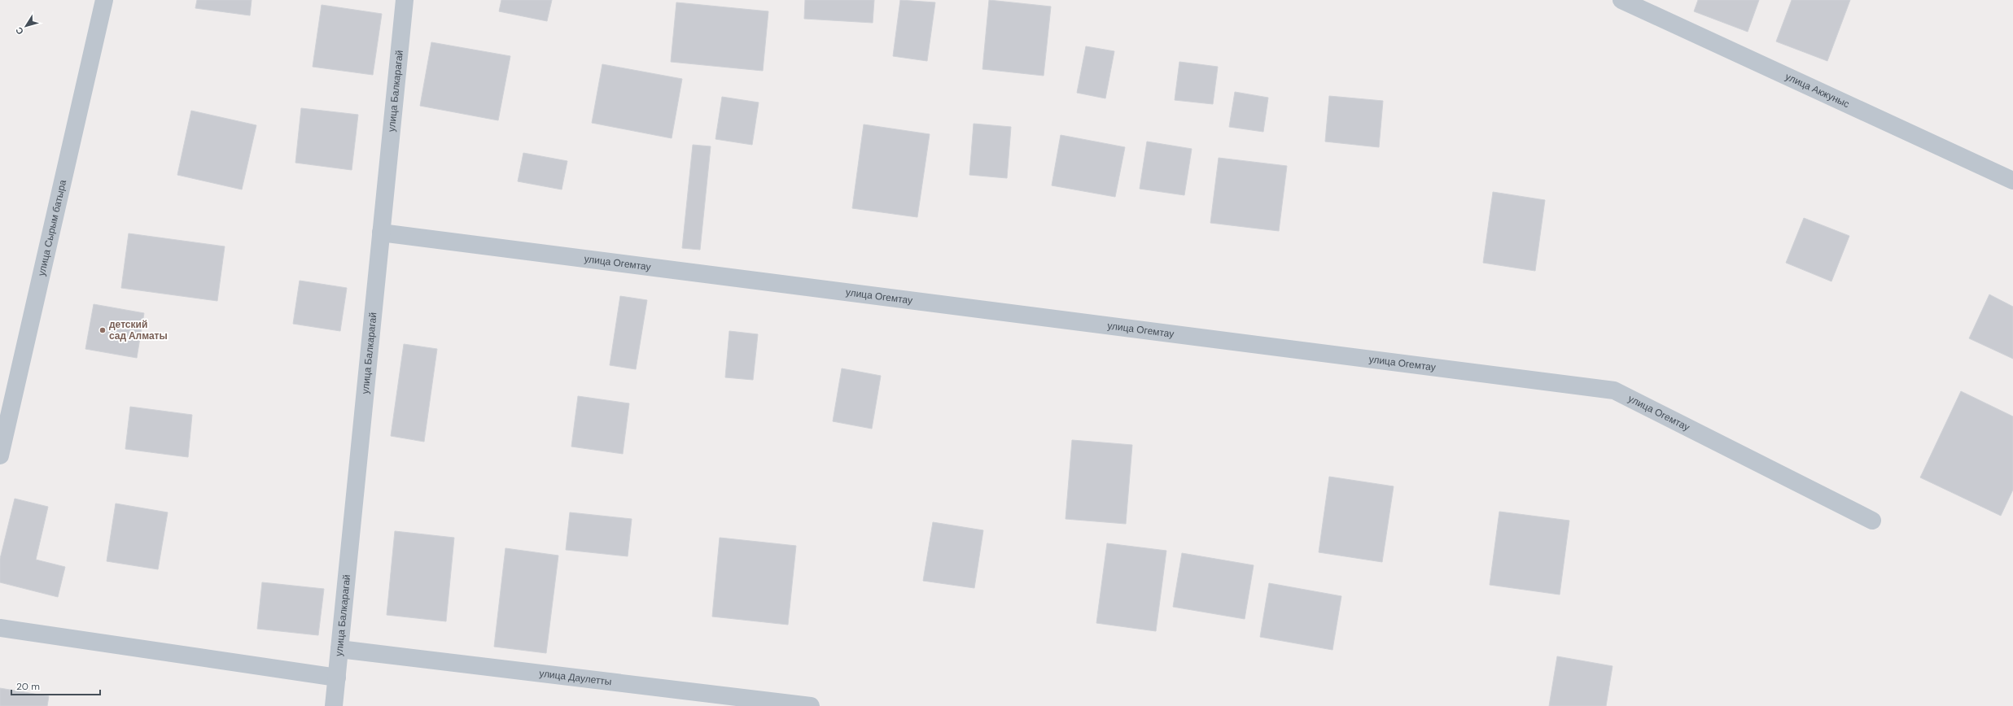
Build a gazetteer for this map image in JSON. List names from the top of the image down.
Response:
{
  "streets": {
    "street": [
      "улица Акжуныс",
      "улица Балкарагай",
      "улица Сырым батыра",
      "улица Огемтау",
      "улица Даулетты"
    ]
  },
  "crossings": [
    ["улица Балкарагай", "улица Огемтау"],
    ["улица Балкарагай", "улица Даулетты"]
  ],
  "places": ["детский сад Алматы"],
  "scale_bar": "20 m",
  "north": "bottom left"
}
